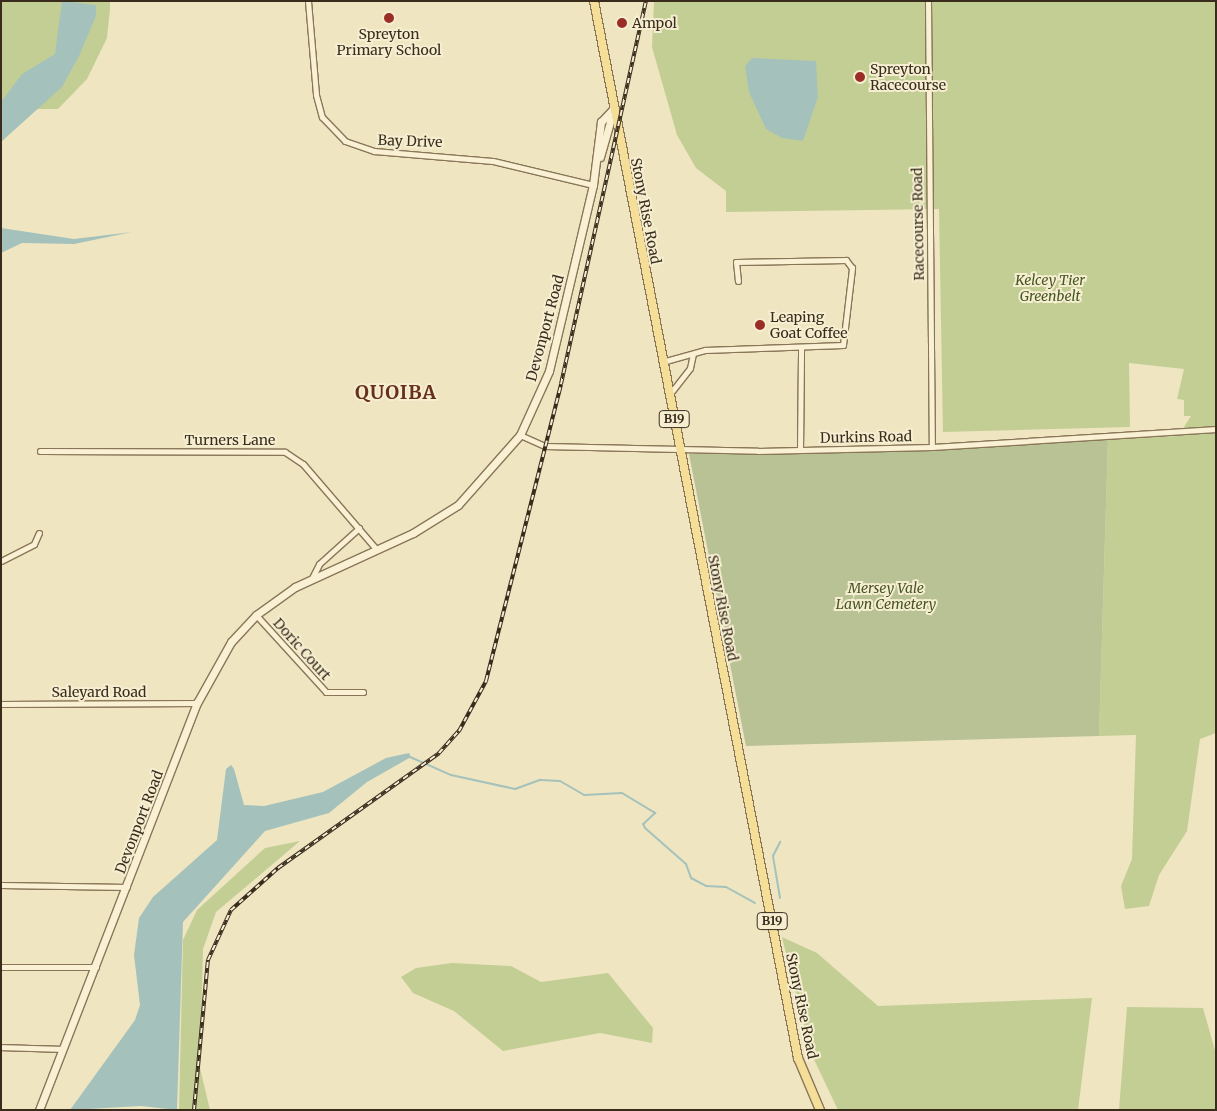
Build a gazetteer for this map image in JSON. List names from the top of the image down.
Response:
{
  "streets": {
    "main road": ["Stony Rise Road", "Devonport Road", "B19"],
    "street": [
      "Bay Drive",
      "Racecourse Road",
      "Durkins Road",
      "Turners Lane",
      "Doric Court",
      "Saleyard Road"
    ]
  },
  "crossings": [
    ["Bay Drive", "Devonport Road"],
    ["Stony Rise Road", "Devonport Road"],
    ["Stony Rise Road", "B19"],
    ["Stony Rise Road", "Durkins Road"],
    ["Racecourse Road", "Durkins Road"],
    ["Devonport Road", "B19"],
    ["Devonport Road", "Durkins Road"],
    ["Devonport Road", "Turners Lane"],
    ["Devonport Road", "Doric Court"],
    ["Devonport Road", "Saleyard Road"]
  ],
  "districts": ["QUOIBA"],
  "parks": ["Kelcey Tier Greenbelt", "Mersey Vale Lawn Cemetery"],
  "places": [
    "Spreyton Primary School",
    "Ampol",
    "Spreyton Racecourse",
    "Leaping Goat Coffee"
  ]
}
